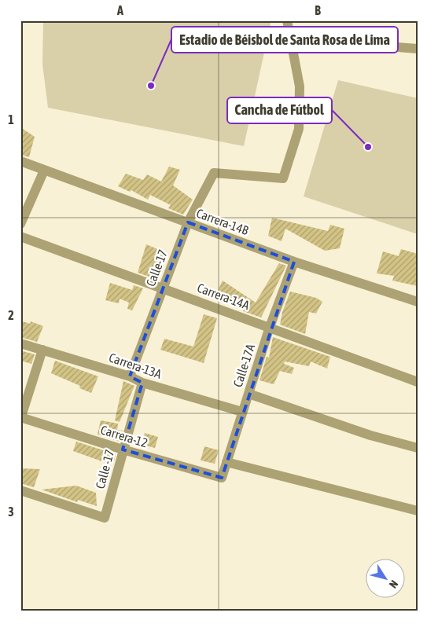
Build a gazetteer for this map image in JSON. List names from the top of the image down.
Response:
{
  "streets": {
    "street": [
      "Carrera-14B",
      "Calle-17",
      "Carrera-14A",
      "Carrera-13A",
      "Calle-17A",
      "Carrera-12",
      "Calle -17"
    ]
  },
  "crossings": [
    ["Carrera-14B", "Calle-17"],
    ["Carrera-14B", "Calle-17A"],
    ["Calle-17", "Carrera-14A"],
    ["Calle-17", "Carrera-13A"],
    ["Carrera-14A", "Calle-17A"],
    ["Carrera-13A", "Calle-17A"],
    ["Carrera-13A", "Calle -17"],
    ["Calle-17A", "Carrera-12"],
    ["Carrera-12", "Calle -17"]
  ],
  "places": ["Estadio de Béisbol de Santa Rosa de Lima", "Cancha de Fútbol"],
  "north": "bottom right",
  "grid": {
    "columns": ["A", "B"],
    "rows": ["1", "2", "3"]
  }
}
